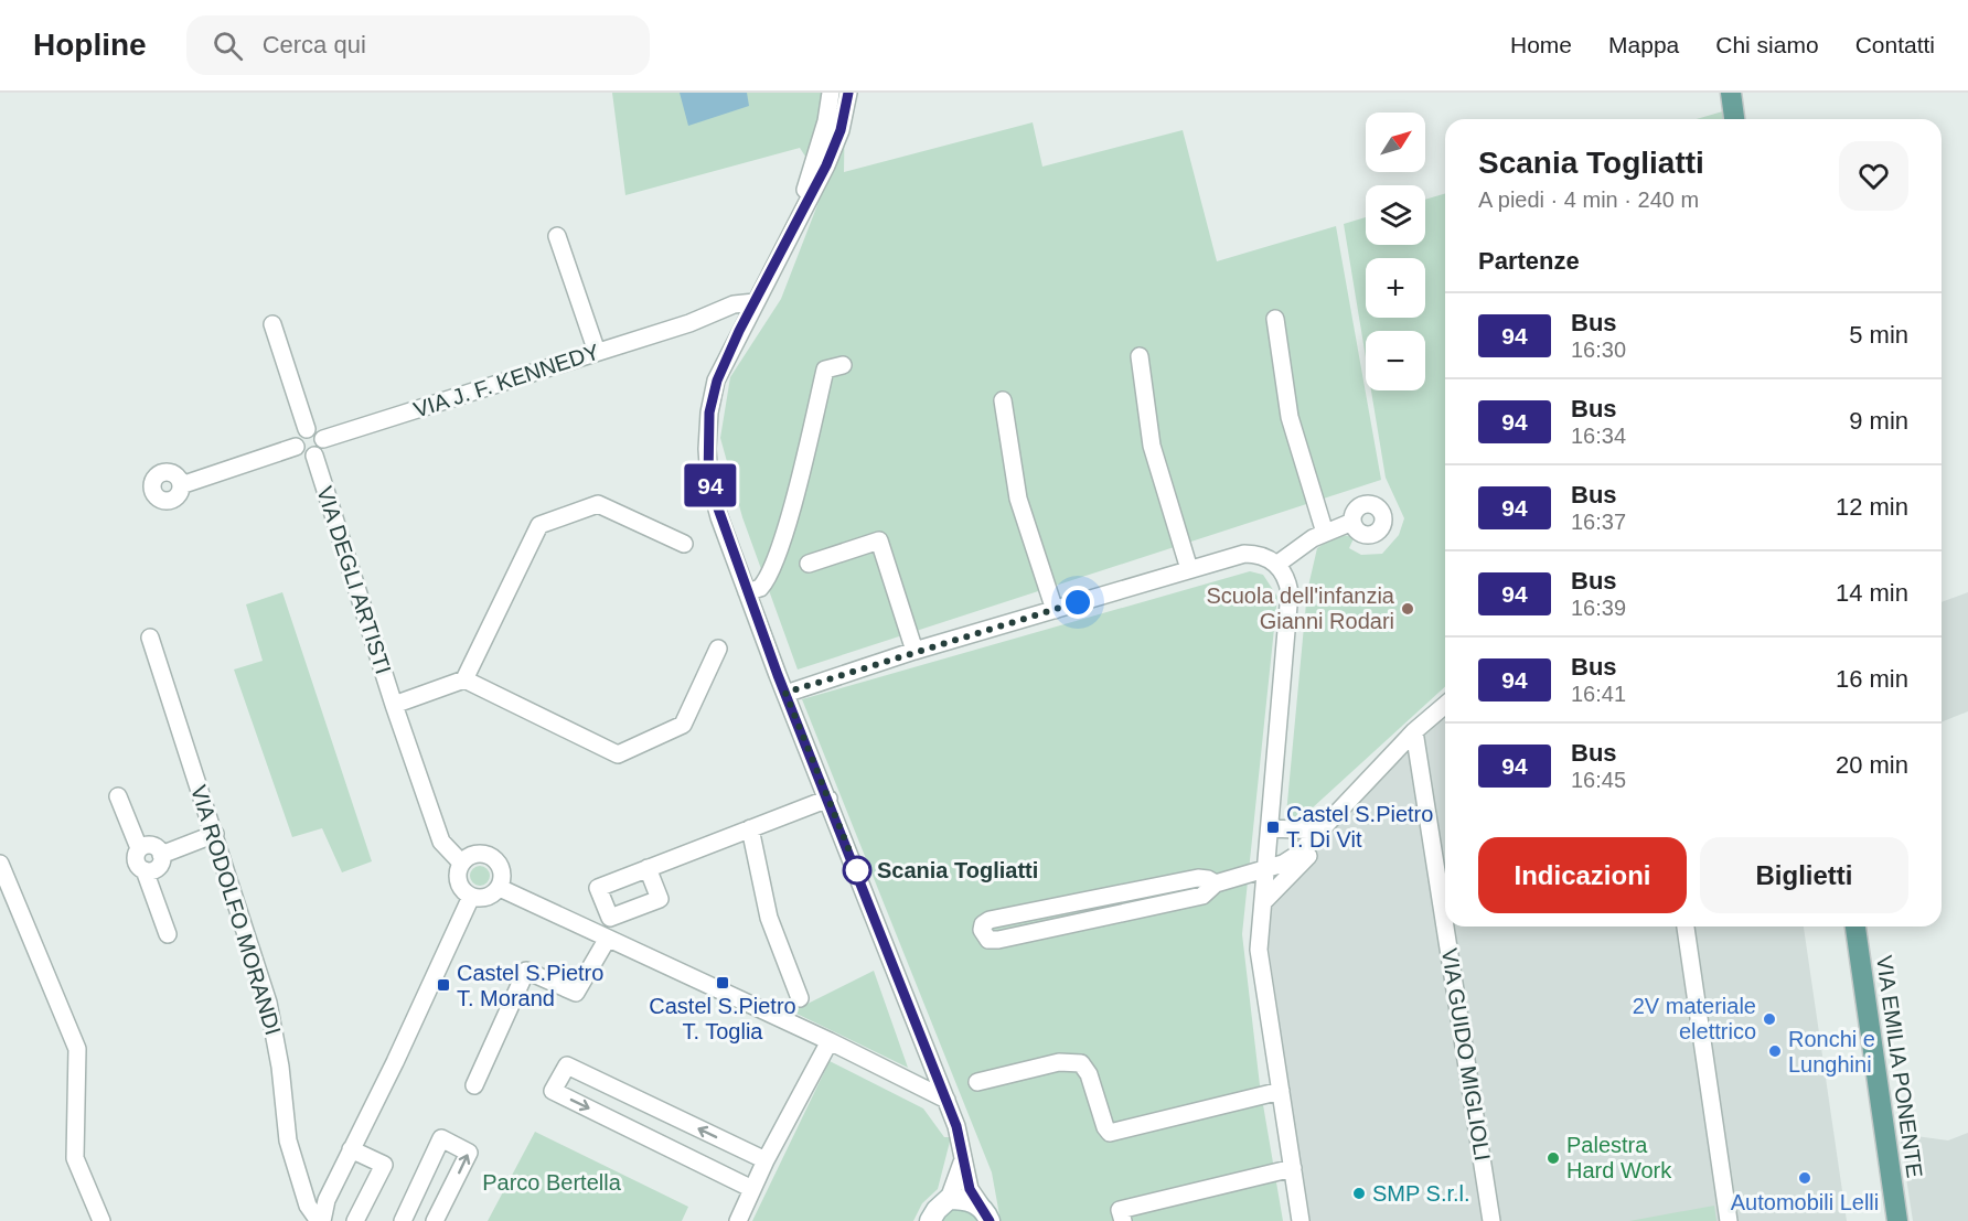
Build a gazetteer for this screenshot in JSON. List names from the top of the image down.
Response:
{
  "streets": {
    "main road": ["VIA EMILIA PONENTE"],
    "street": [
      "VIA J. F. KENNEDY",
      "VIA DEGLI ARTISTI",
      "VIA RODOLFO MORANDI",
      "VIA GUIDO MIGLIOLI"
    ]
  },
  "crossings": [
    ["VIA J. F. KENNEDY", "VIA DEGLI ARTISTI"]
  ],
  "parks": ["Parco Bertella"],
  "places": {
    "other": [
      "Scuola dell'infanzia Gianni Rodari",
      "Scania Togliatti",
      "2V materiale elettrico",
      "Ronchi e Lunghini",
      "Palestra Hard Work",
      "Automobili Lelli",
      "SMP S.r.l."
    ],
    "transit": ["Castel S.Pietro T. Di Vit", "Castel S.Pietro T. Toglia", "Castel S.Pietro T. Morand"]
  },
  "lines": ["bus line 94"],
  "north": "top right",
  "page": {
    "header": "Hopline",
    "search": "Cerca qui",
    "nav": [
      "Home",
      "Mappa",
      "Chi siamo",
      "Contatti"
    ],
    "on_map": "94",
    "map_buttons": ["+", "−"],
    "heading": [
      ["Scania Togliatti", "A piedi · 4 min · 240 m"],
      "Partenze"
    ],
    "list": [
      {
        "mark": "94",
        "name": "Bus",
        "note": "16:30",
        "value": "5 min"
      },
      {
        "mark": "94",
        "name": "Bus",
        "note": "16:34",
        "value": "9 min"
      },
      {
        "mark": "94",
        "name": "Bus",
        "note": "16:37",
        "value": "12 min"
      },
      {
        "mark": "94",
        "name": "Bus",
        "note": "16:39",
        "value": "14 min"
      },
      {
        "mark": "94",
        "name": "Bus",
        "note": "16:41",
        "value": "16 min"
      },
      {
        "mark": "94",
        "name": "Bus",
        "note": "16:45",
        "value": "20 min"
      }
    ],
    "buttons": ["Indicazioni", "Biglietti"]
  }
}
